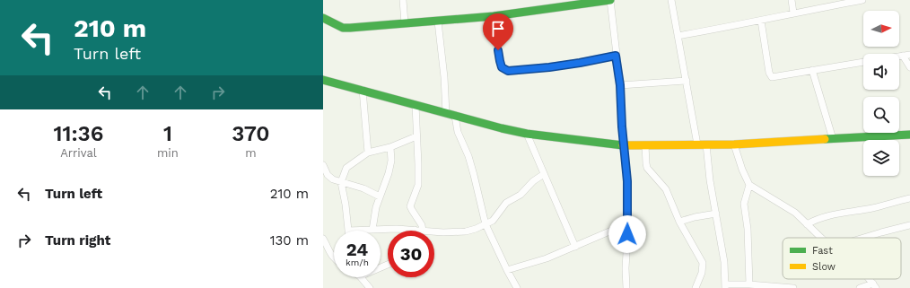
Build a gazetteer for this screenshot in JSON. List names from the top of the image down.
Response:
{
  "legend": ["Fast", "Slow"],
  "north": "right",
  "page": {
    "turn": ["210 m", "Turn left"],
    "eta": [
      "11:36",
      "Arrival",
      "1",
      "min",
      "370",
      "m"
    ],
    "list": [
      {
        "name": "Turn left",
        "value": "210 m"
      },
      {
        "name": "Turn right",
        "value": "130 m"
      }
    ],
    "speed": "24 km/h",
    "limit": "30"
  }
}
